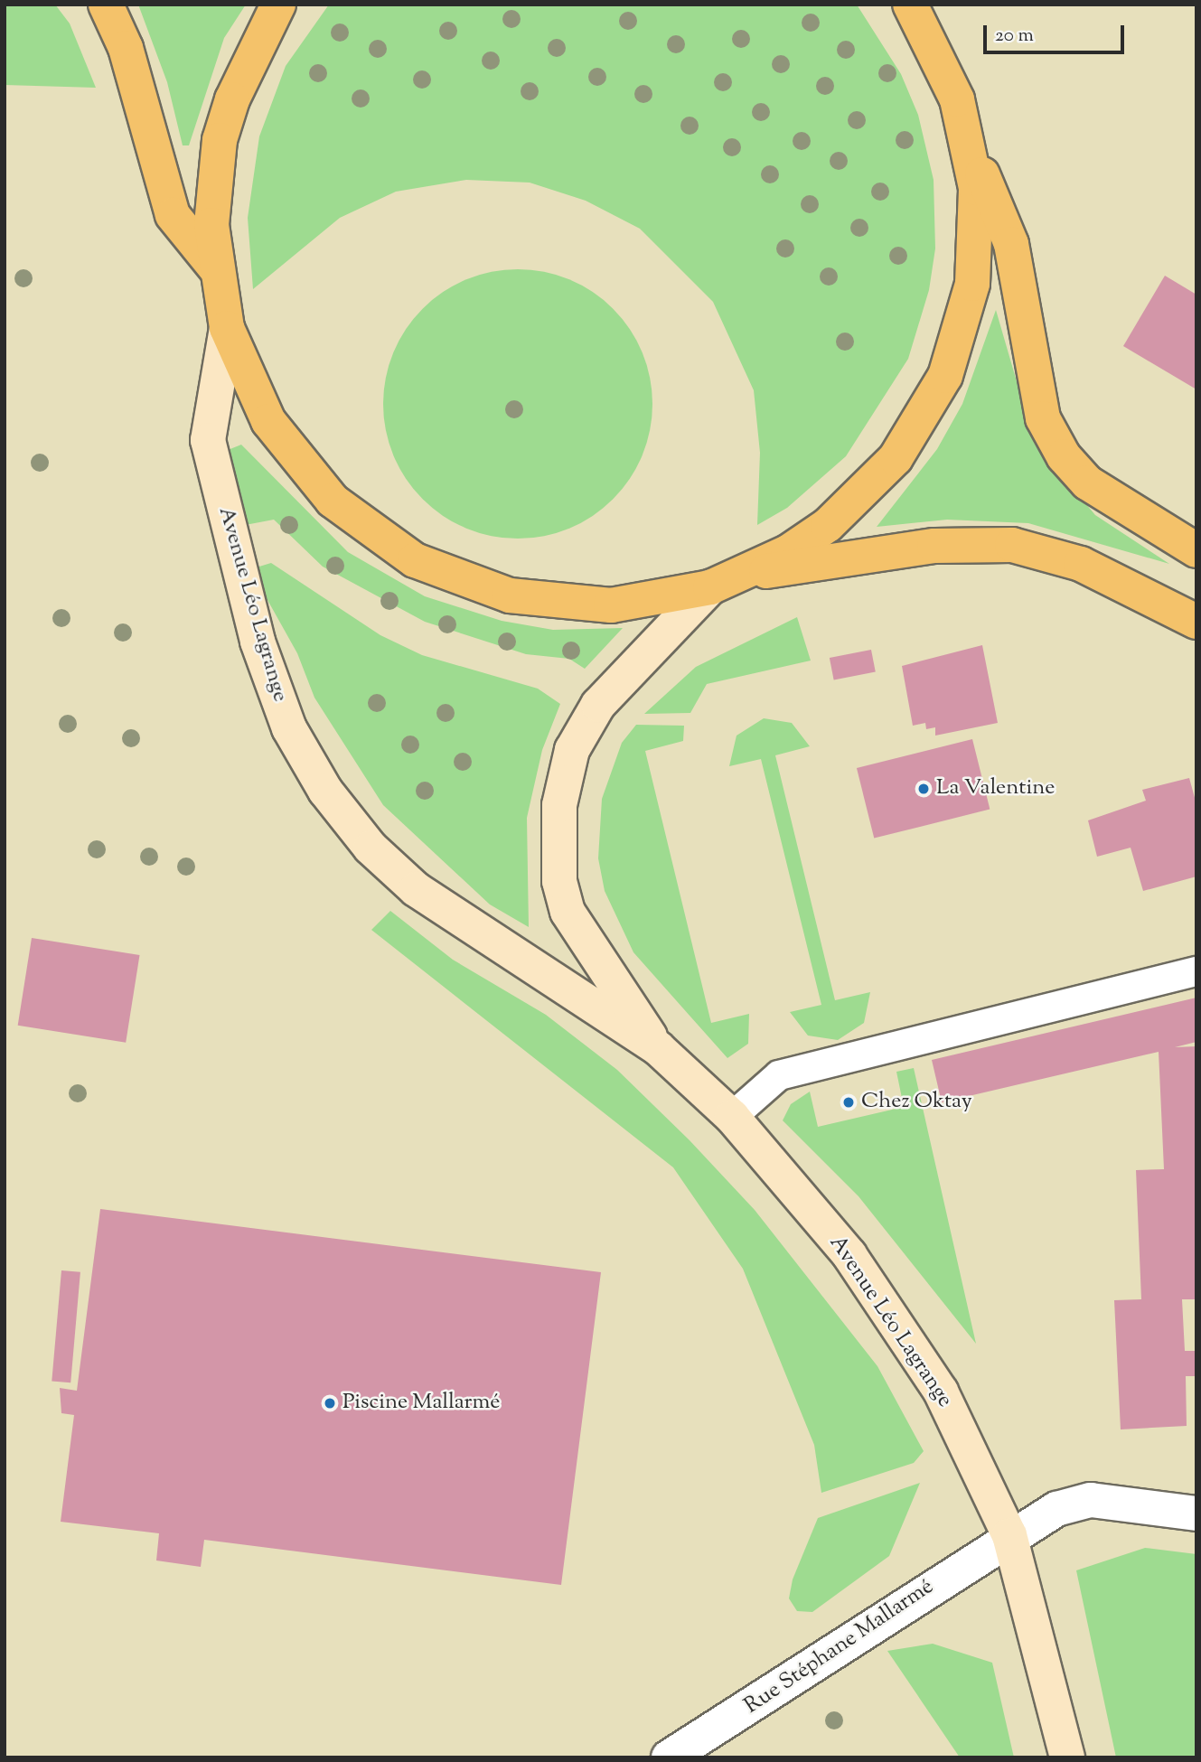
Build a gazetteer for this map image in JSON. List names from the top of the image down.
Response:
{
  "streets": {
    "main road": ["Avenue Léo Lagrange"],
    "street": ["Rue Stéphane Mallarmé"]
  },
  "crossings": [
    ["Avenue Léo Lagrange", "Rue Stéphane Mallarmé"]
  ],
  "places": ["La Valentine", "Chez Oktay", "Piscine Mallarmé"],
  "scale_bar": "20 m"
}
